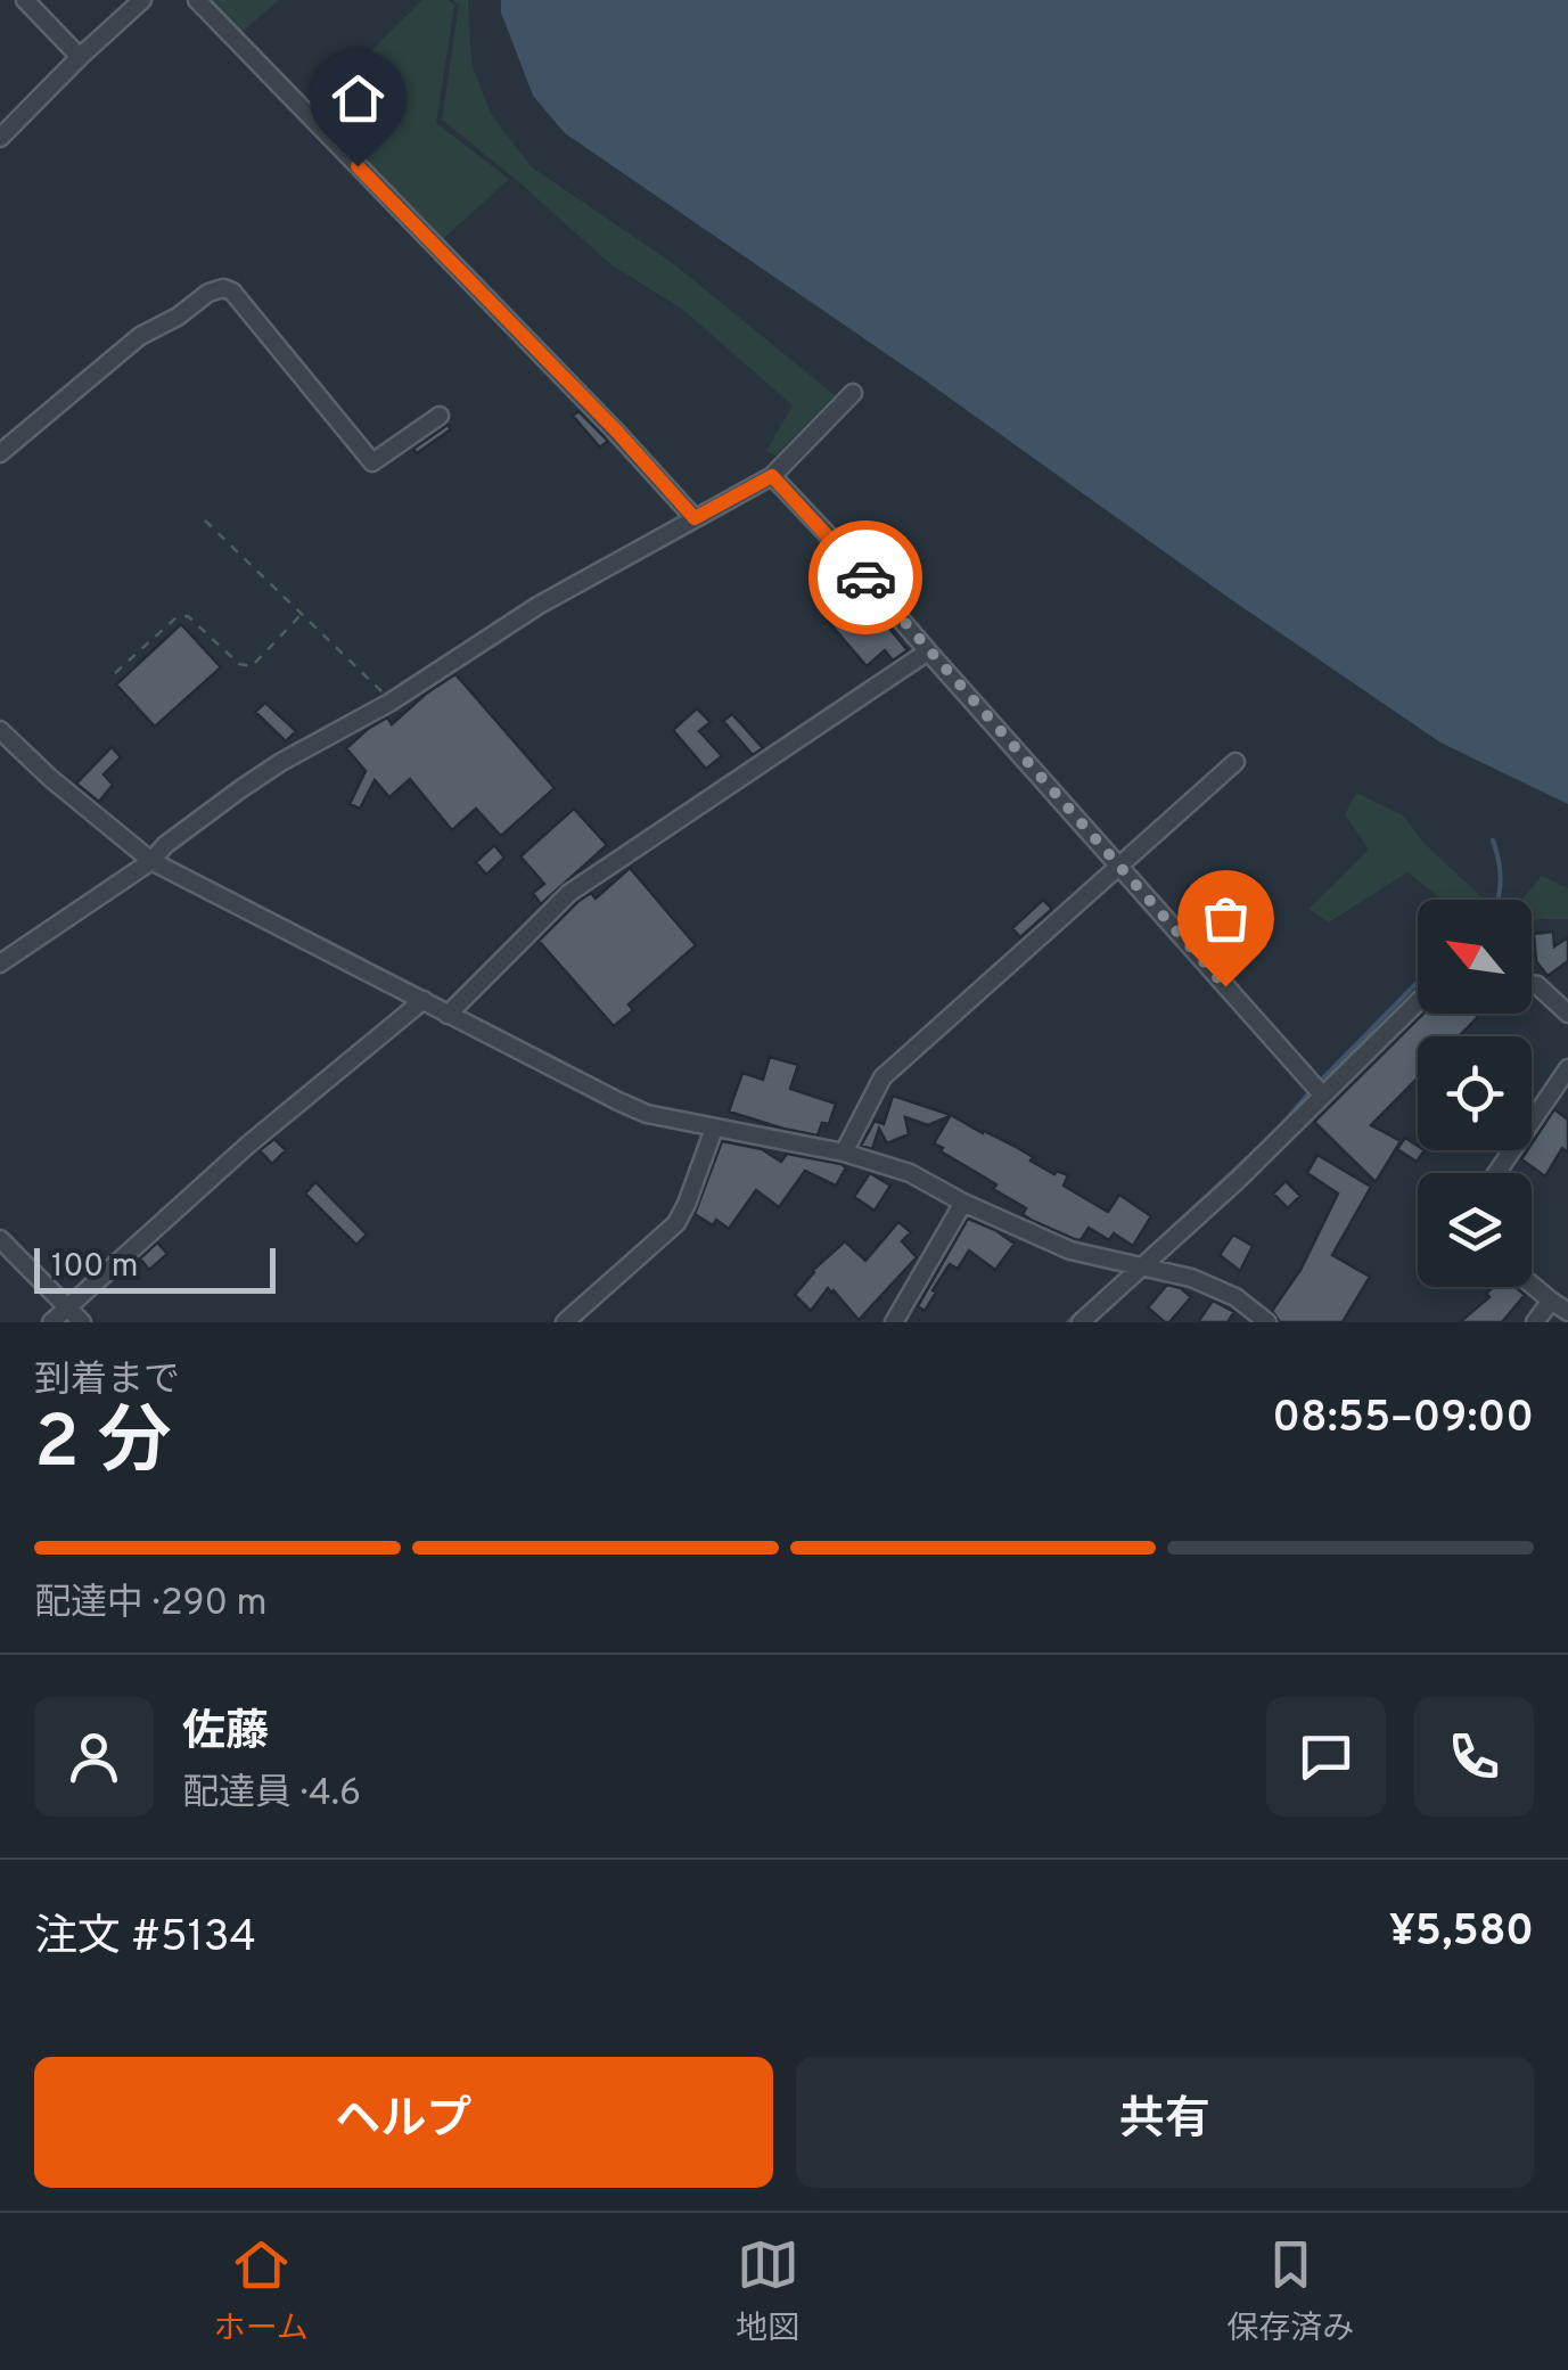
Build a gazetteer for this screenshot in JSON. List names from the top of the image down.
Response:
{
  "scale_bar": "100 m",
  "north": "top left",
  "page": {
    "scale": "100 m",
    "heading": ["2 分", "到着まで", "08:55–09:00"],
    "panel": [
      "佐藤",
      "配達員 · 4.6",
      "注文 #5134",
      "¥5,580"
    ],
    "bar": "配達中 · 290 m",
    "buttons": ["ヘルプ", "共有"],
    "tabs": ["ホーム", "地図", "保存済み"]
  }
}
